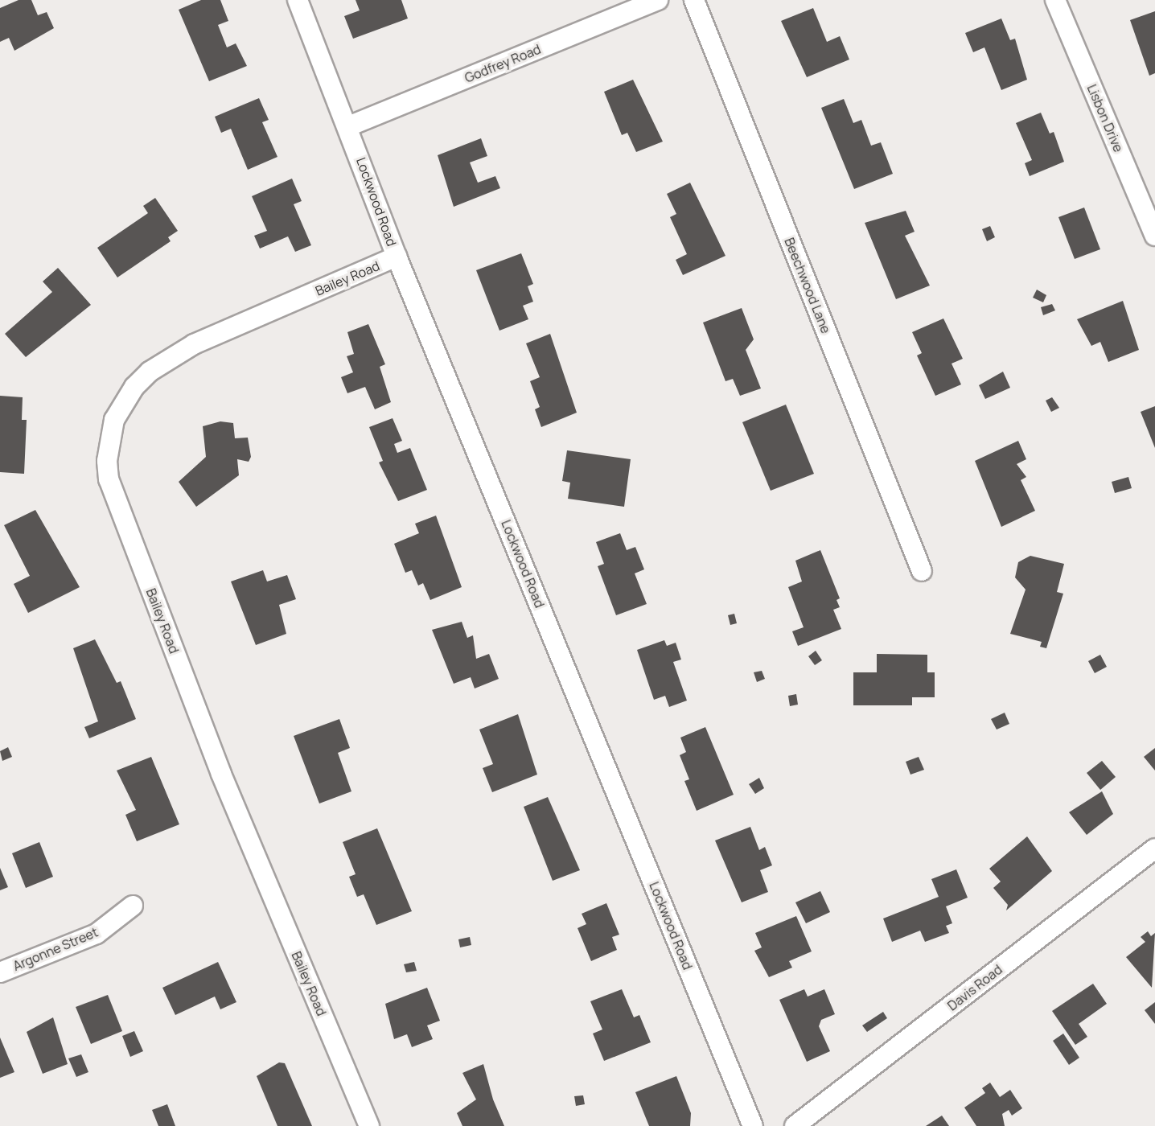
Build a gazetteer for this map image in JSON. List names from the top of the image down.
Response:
{
  "streets": {
    "street": [
      "Godfrey Road",
      "Lisbon Drive",
      "Lockwood Road",
      "Bailey Road",
      "Beechwood Lane",
      "Argonne Street",
      "Davis Road"
    ]
  },
  "crossings": [
    ["Godfrey Road", "Lockwood Road"],
    ["Lockwood Road", "Bailey Road"]
  ]
}
